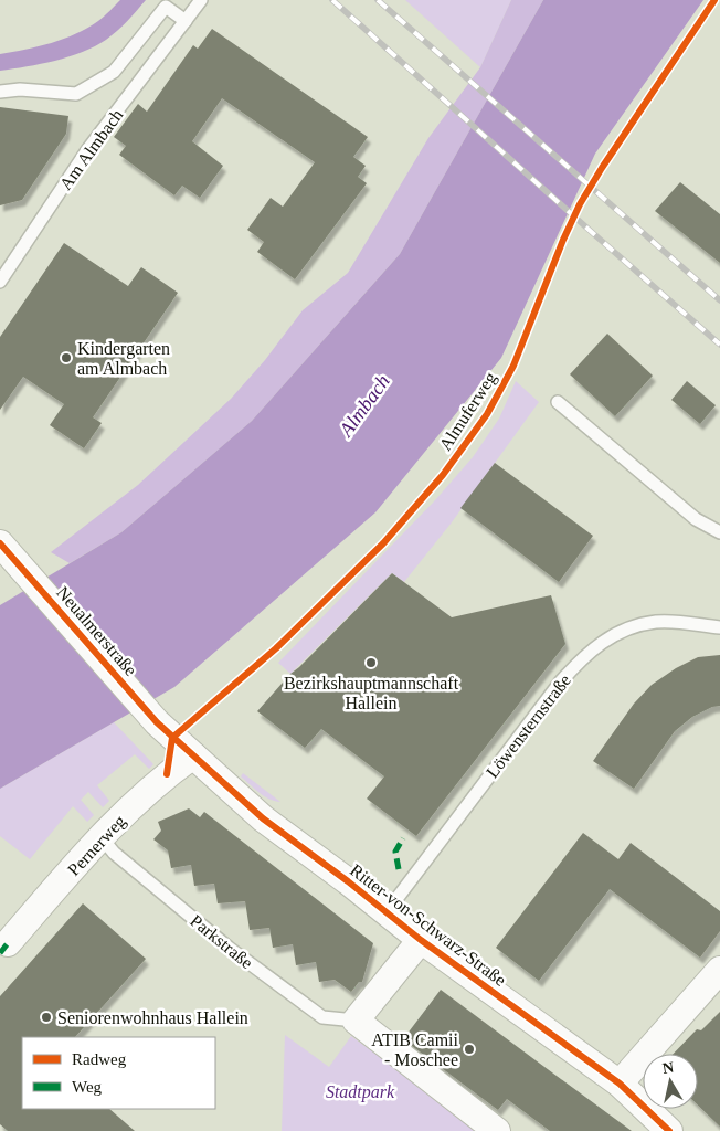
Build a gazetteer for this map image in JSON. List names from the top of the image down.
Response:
{
  "streets": {
    "street": ["Neualmerstraße", "Pernerweg", "Ritter-von-Schwarz-Straße"],
    "lane": ["Am Almbach", "Löwensternstraße", "Parkstraße"],
    "cycle path": ["Almuferweg"]
  },
  "crossings": [
    ["Neualmerstraße", "Ritter-von-Schwarz-Straße"],
    ["Löwensternstraße", "Ritter-von-Schwarz-Straße"],
    ["Pernerweg", "Ritter-von-Schwarz-Straße"],
    ["Pernerweg", "Parkstraße"]
  ],
  "water": ["Almbach"],
  "parks": ["Stadtpark"],
  "places": [
    "Kindergarten am Almbach",
    "Bezirkshauptmannschaft Hallein",
    "Seniorenwohnhaus Hallein",
    "ATIB Camii - Moschee"
  ],
  "legend": ["Radweg", "Weg"],
  "north": "top"
}
